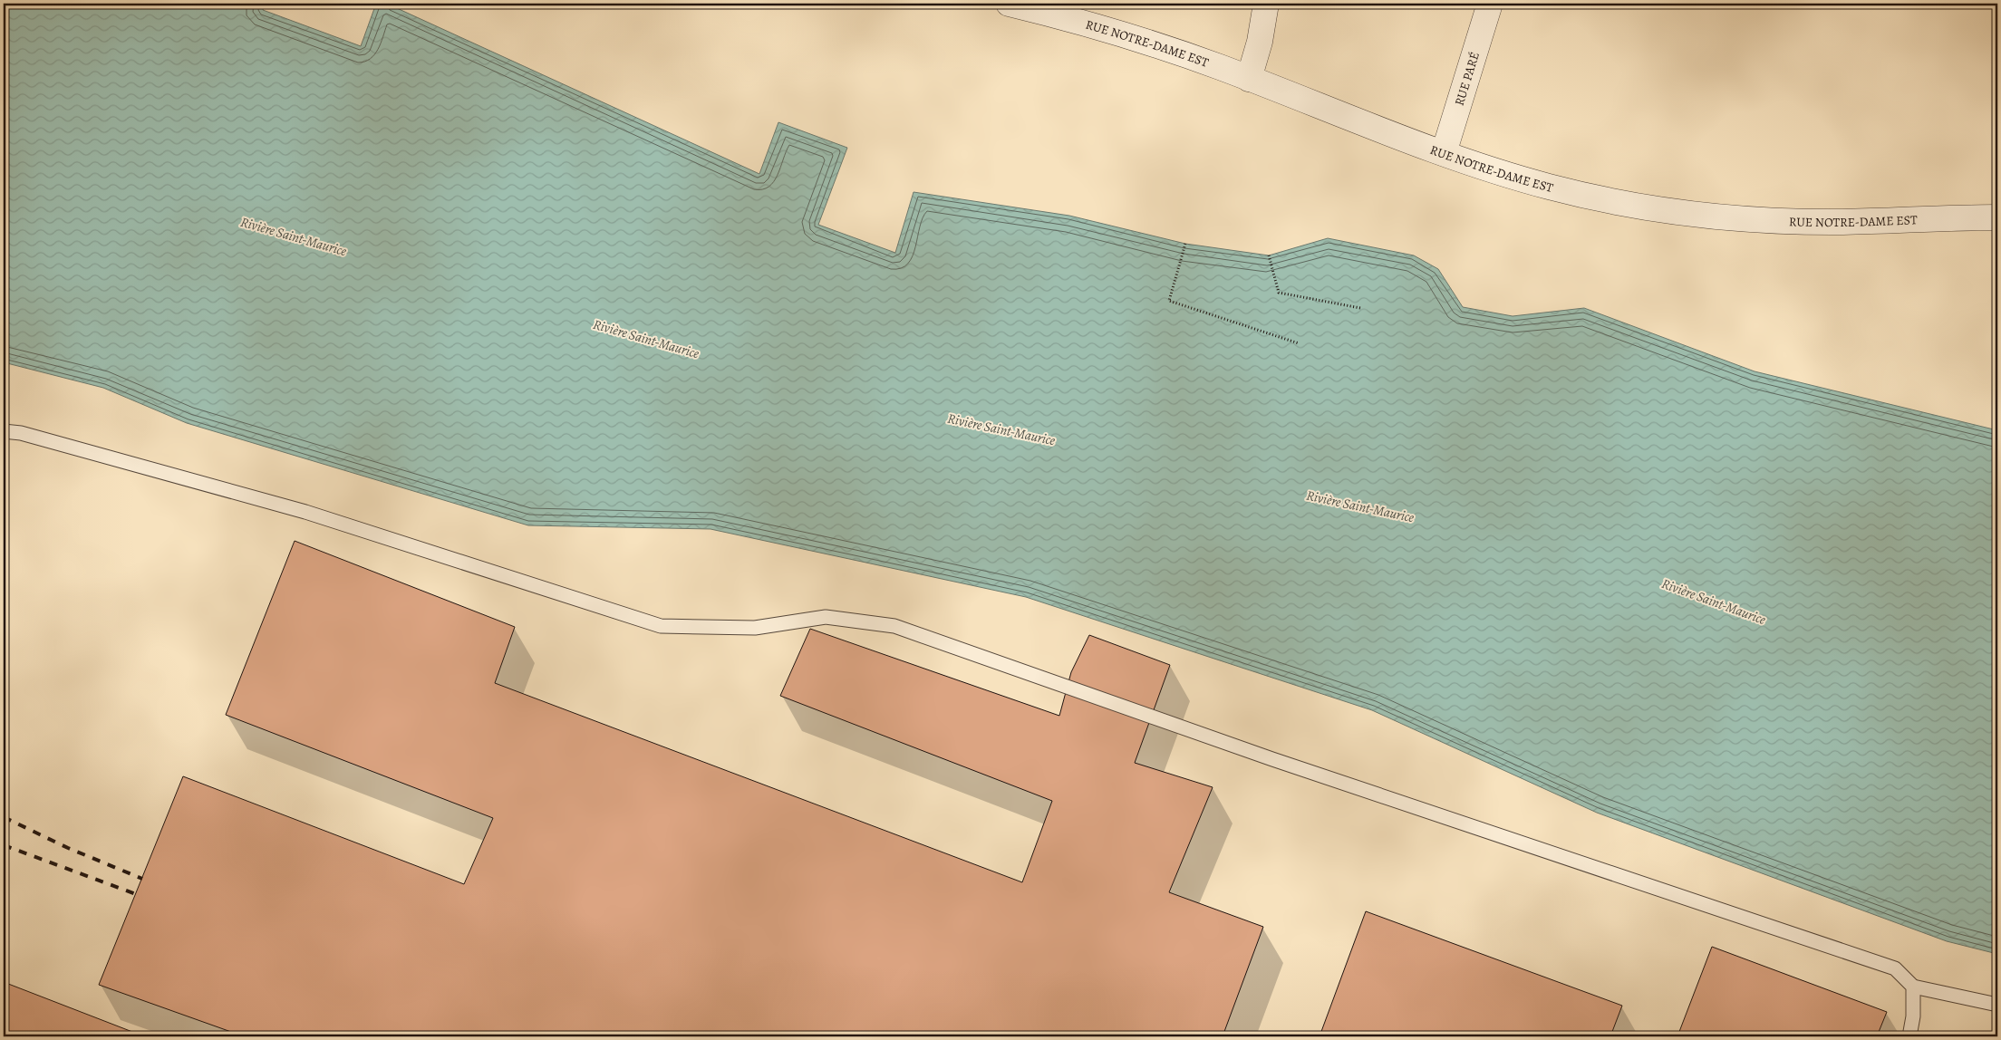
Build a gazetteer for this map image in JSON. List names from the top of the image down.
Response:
{
  "streets": {
    "street": ["RUE NOTRE-DAME EST", "RUE PARÉ"]
  },
  "crossings": [
    ["RUE NOTRE-DAME EST", "RUE PARÉ"]
  ],
  "water": ["Rivière Saint-Maurice"]
}
